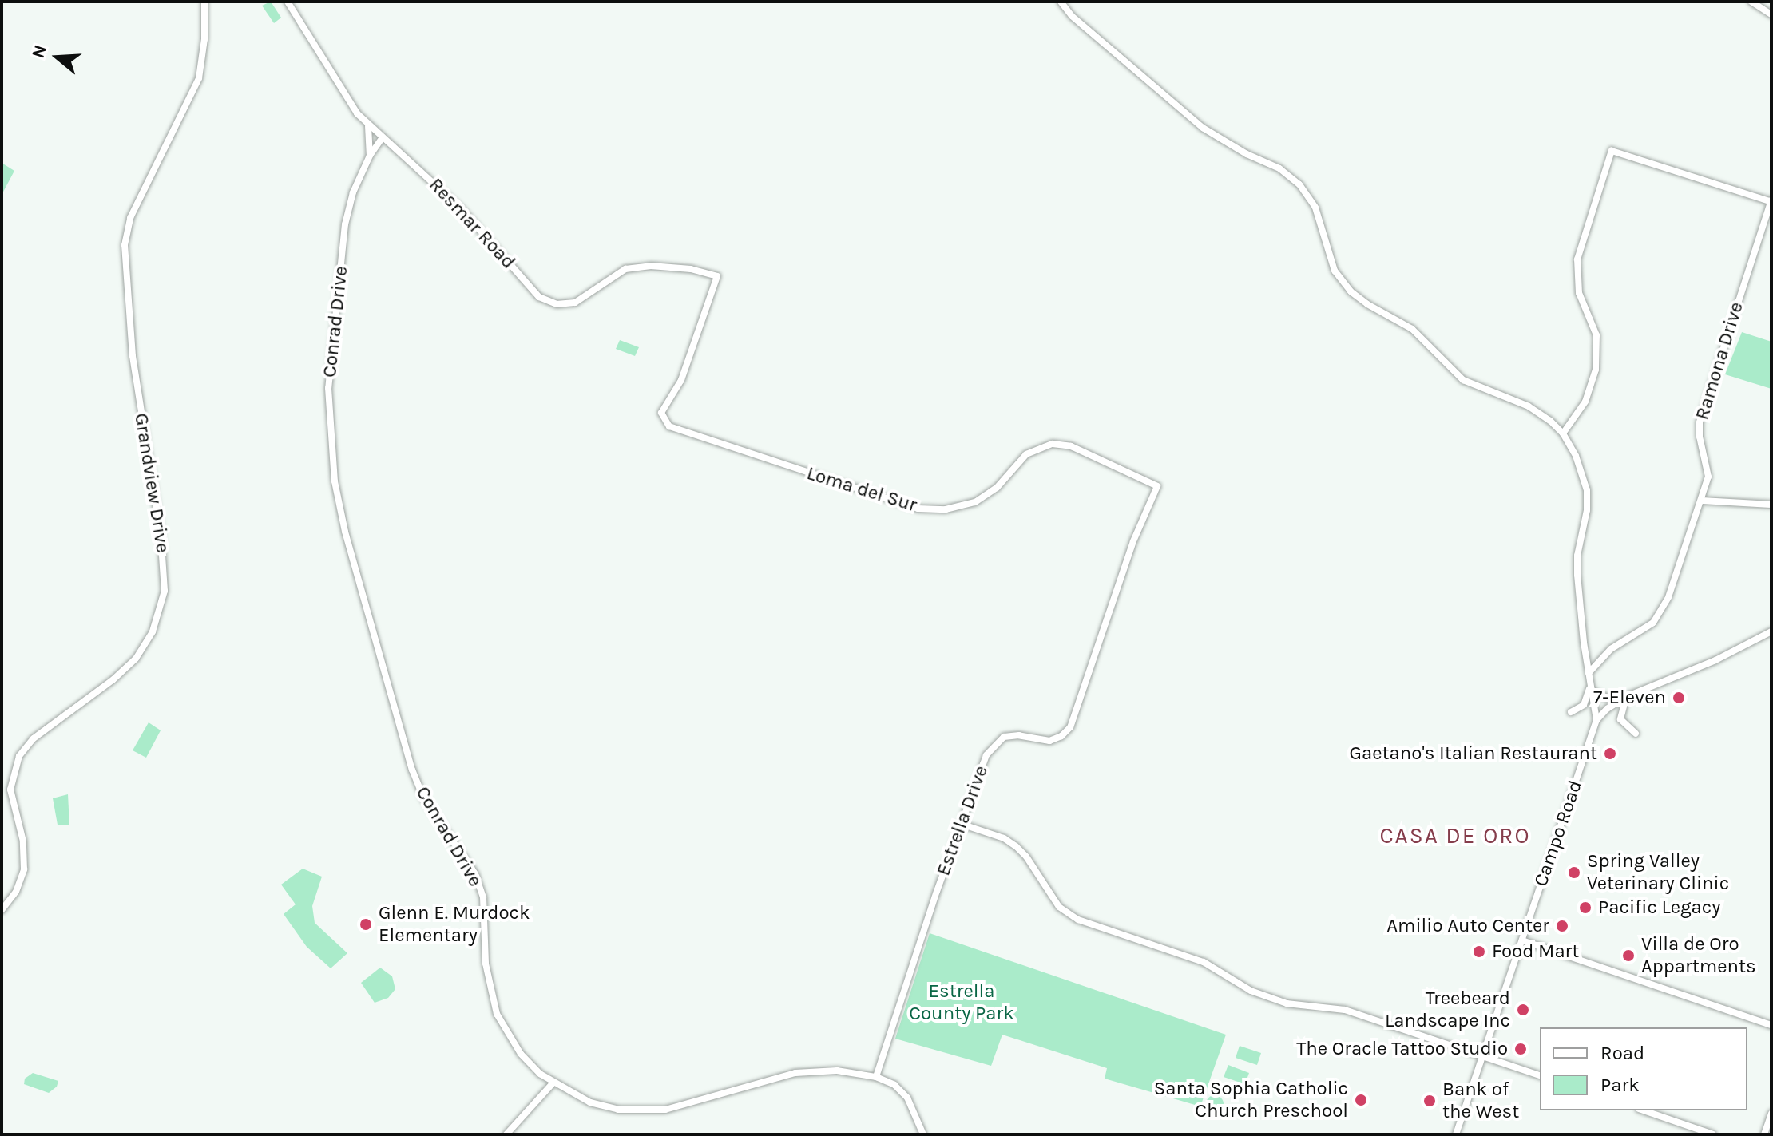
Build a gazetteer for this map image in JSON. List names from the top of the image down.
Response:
{
  "streets": {
    "street": [
      "Resmar Road",
      "Conrad Drive",
      "Ramona Drive",
      "Grandview Drive",
      "Loma del Sur",
      "Estrella Drive",
      "Campo Road"
    ]
  },
  "crossings": [
    ["Resmar Road", "Conrad Drive"],
    ["Resmar Road", "Loma del Sur"],
    ["Conrad Drive", "Estrella Drive"],
    ["Loma del Sur", "Estrella Drive"]
  ],
  "districts": ["CASA DE ORO"],
  "parks": ["Estrella County Park"],
  "places": [
    "7-Eleven",
    "Gaetano's Italian Restaurant",
    "Spring Valley Veterinary Clinic",
    "Pacific Legacy",
    "Glenn E. Murdock Elementary",
    "Amilio Auto Center",
    "Food Mart",
    "Villa de Oro Appartments",
    "Treebeard Landscape Inc",
    "The Oracle Tattoo Studio",
    "Santa Sophia Catholic Church Preschool",
    "Bank of the West"
  ],
  "legend": ["Road", "Park"],
  "north": "left"
}
